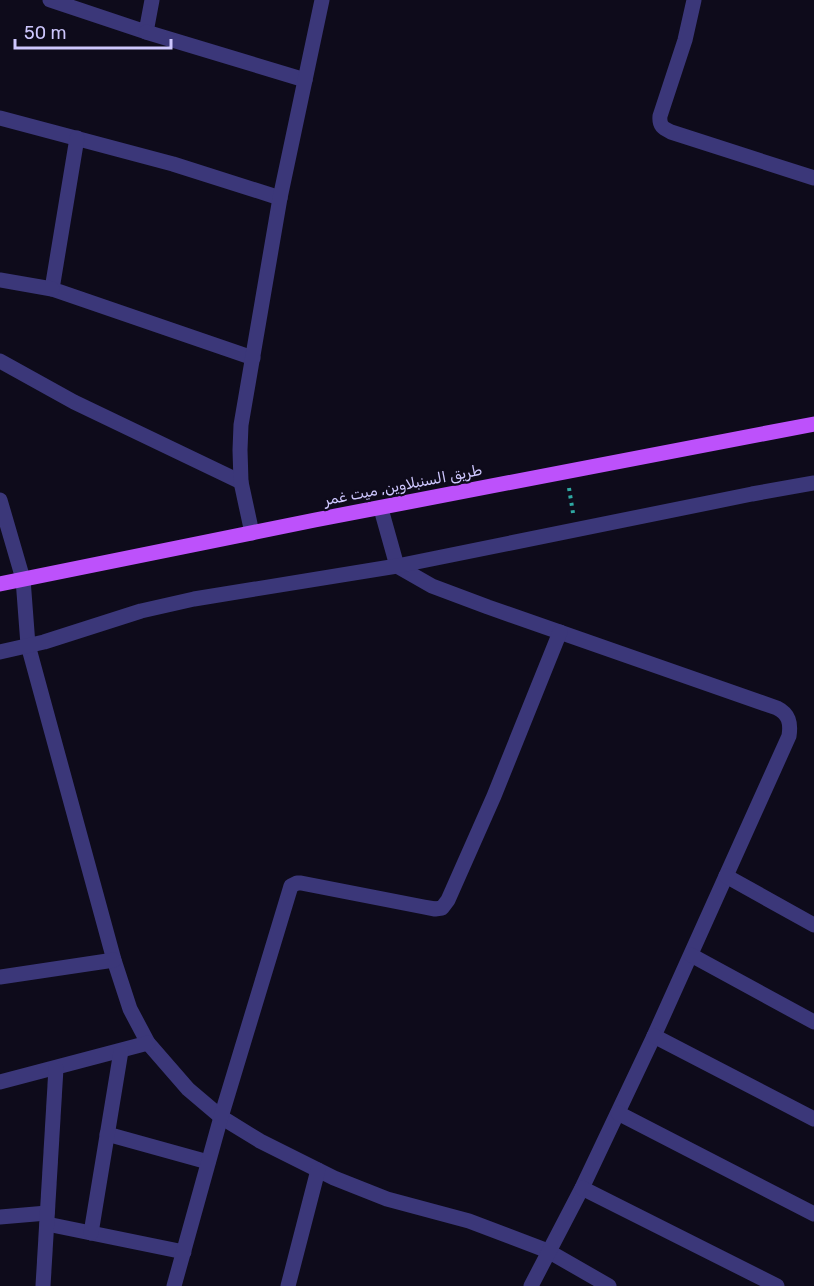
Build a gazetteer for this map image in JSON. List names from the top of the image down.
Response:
{
  "streets": {
    "main road": ["طريق السنبلاوين, ميت غمر"]
  },
  "scale_bar": "50 m"
}
